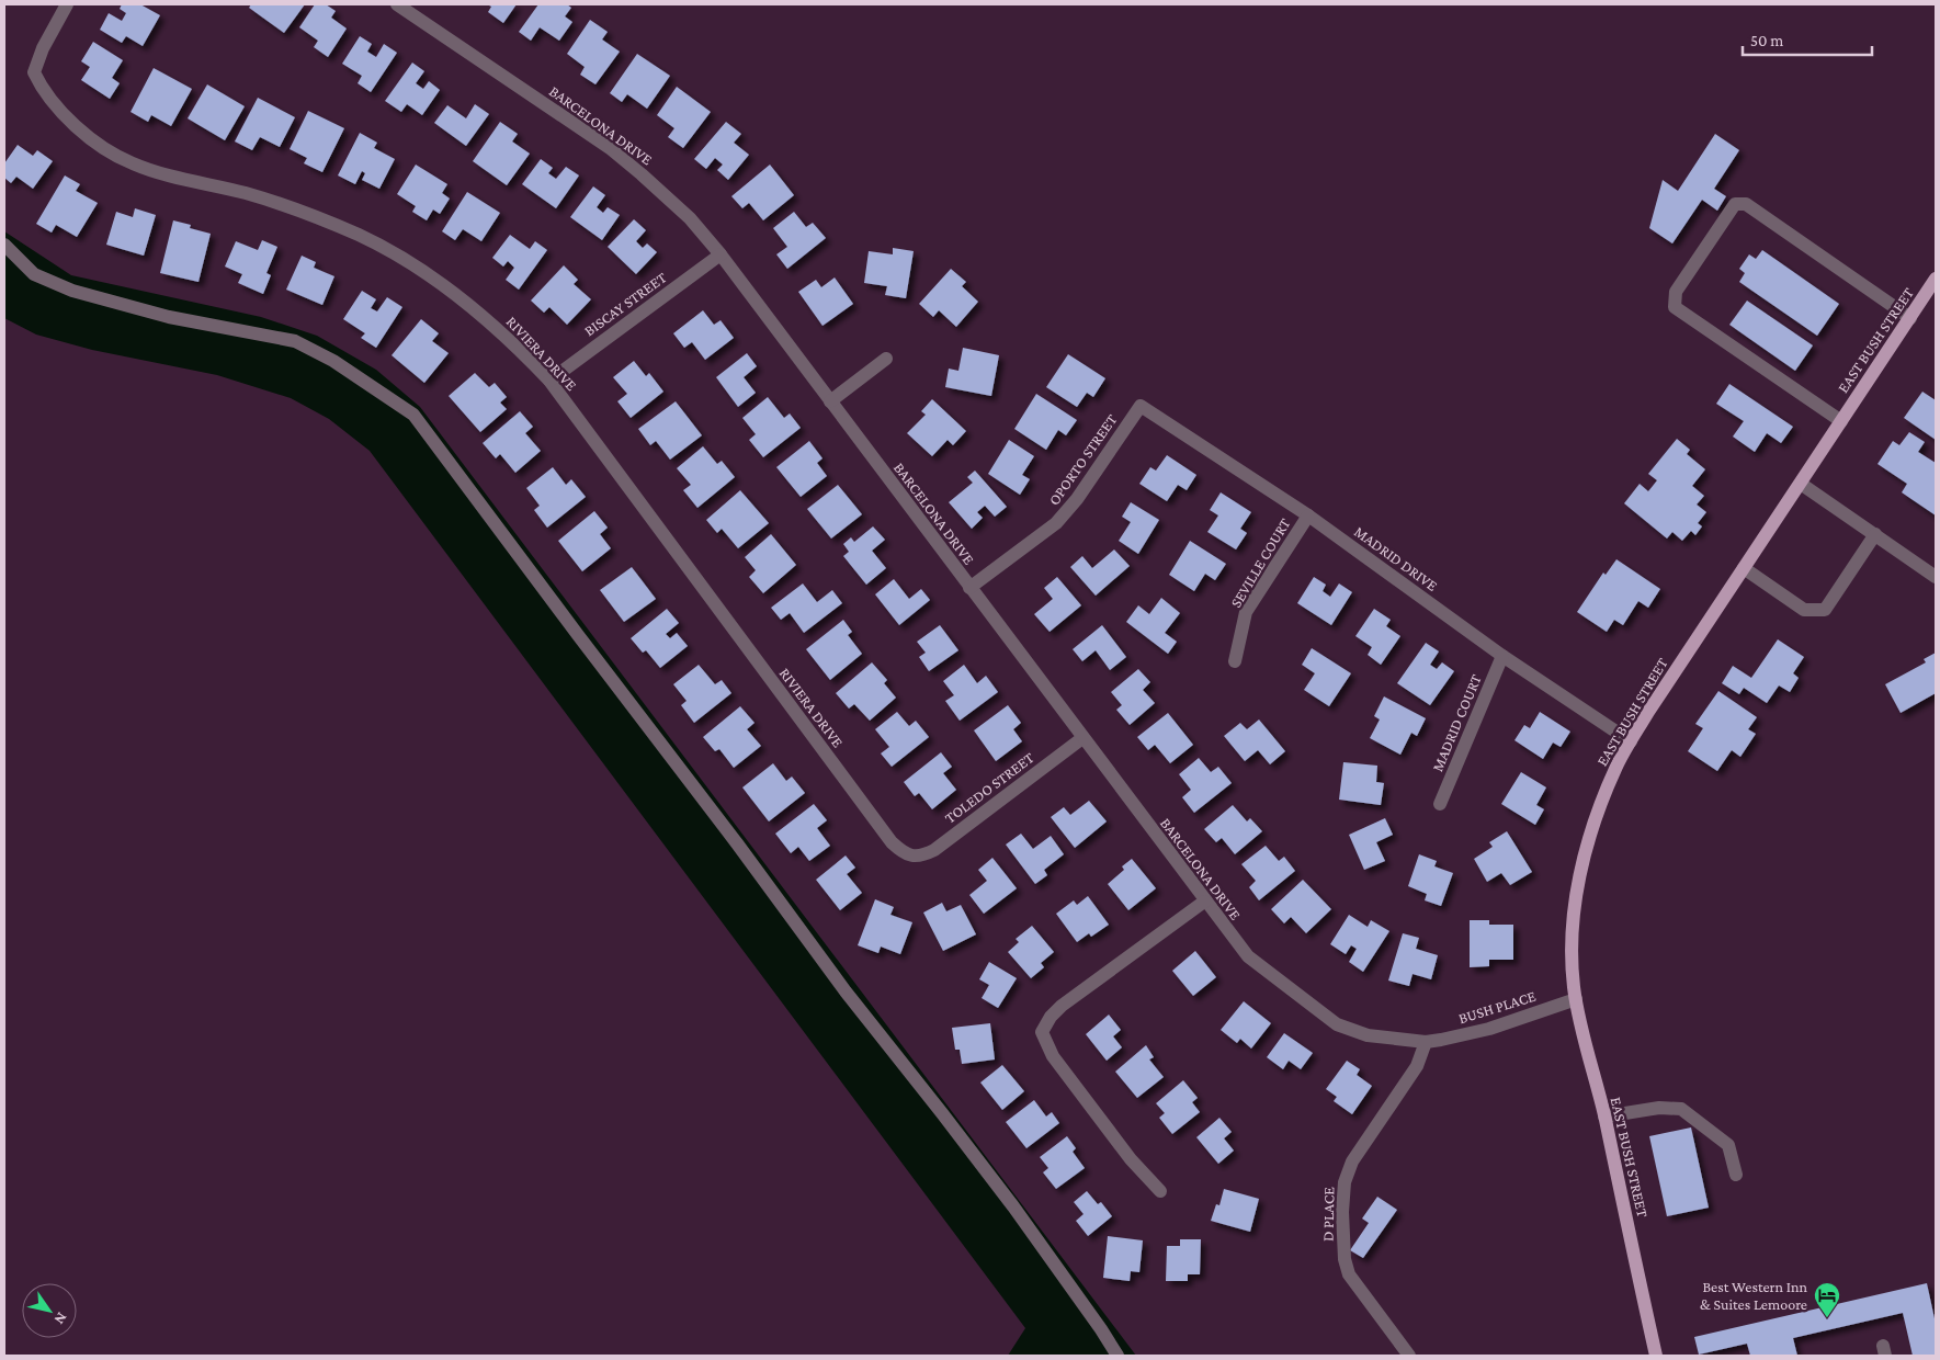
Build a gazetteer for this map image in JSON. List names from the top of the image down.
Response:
{
  "streets": {
    "main road": ["EAST BUSH STREET"],
    "street": [
      "BARCELONA DRIVE",
      "BISCAY STREET",
      "RIVIERA DRIVE",
      "OPORTO STREET",
      "MADRID DRIVE",
      "SEVILLE COURT",
      "MADRID COURT",
      "TOLEDO STREET",
      "BUSH PLACE",
      "D PLACE"
    ]
  },
  "crossings": [
    ["BARCELONA DRIVE", "BISCAY STREET"],
    ["BARCELONA DRIVE", "OPORTO STREET"],
    ["BARCELONA DRIVE", "TOLEDO STREET"],
    ["BARCELONA DRIVE", "BUSH PLACE"],
    ["BARCELONA DRIVE", "D PLACE"],
    ["BISCAY STREET", "RIVIERA DRIVE"],
    ["EAST BUSH STREET", "MADRID DRIVE"],
    ["EAST BUSH STREET", "BUSH PLACE"],
    ["RIVIERA DRIVE", "TOLEDO STREET"],
    ["OPORTO STREET", "MADRID DRIVE"],
    ["MADRID DRIVE", "SEVILLE COURT"],
    ["MADRID DRIVE", "MADRID COURT"],
    ["BUSH PLACE", "D PLACE"]
  ],
  "places": {
    "hotel": ["Best Western Inn & Suites Lemoore"]
  },
  "scale_bar": "50 m",
  "north": "bottom right"
}
